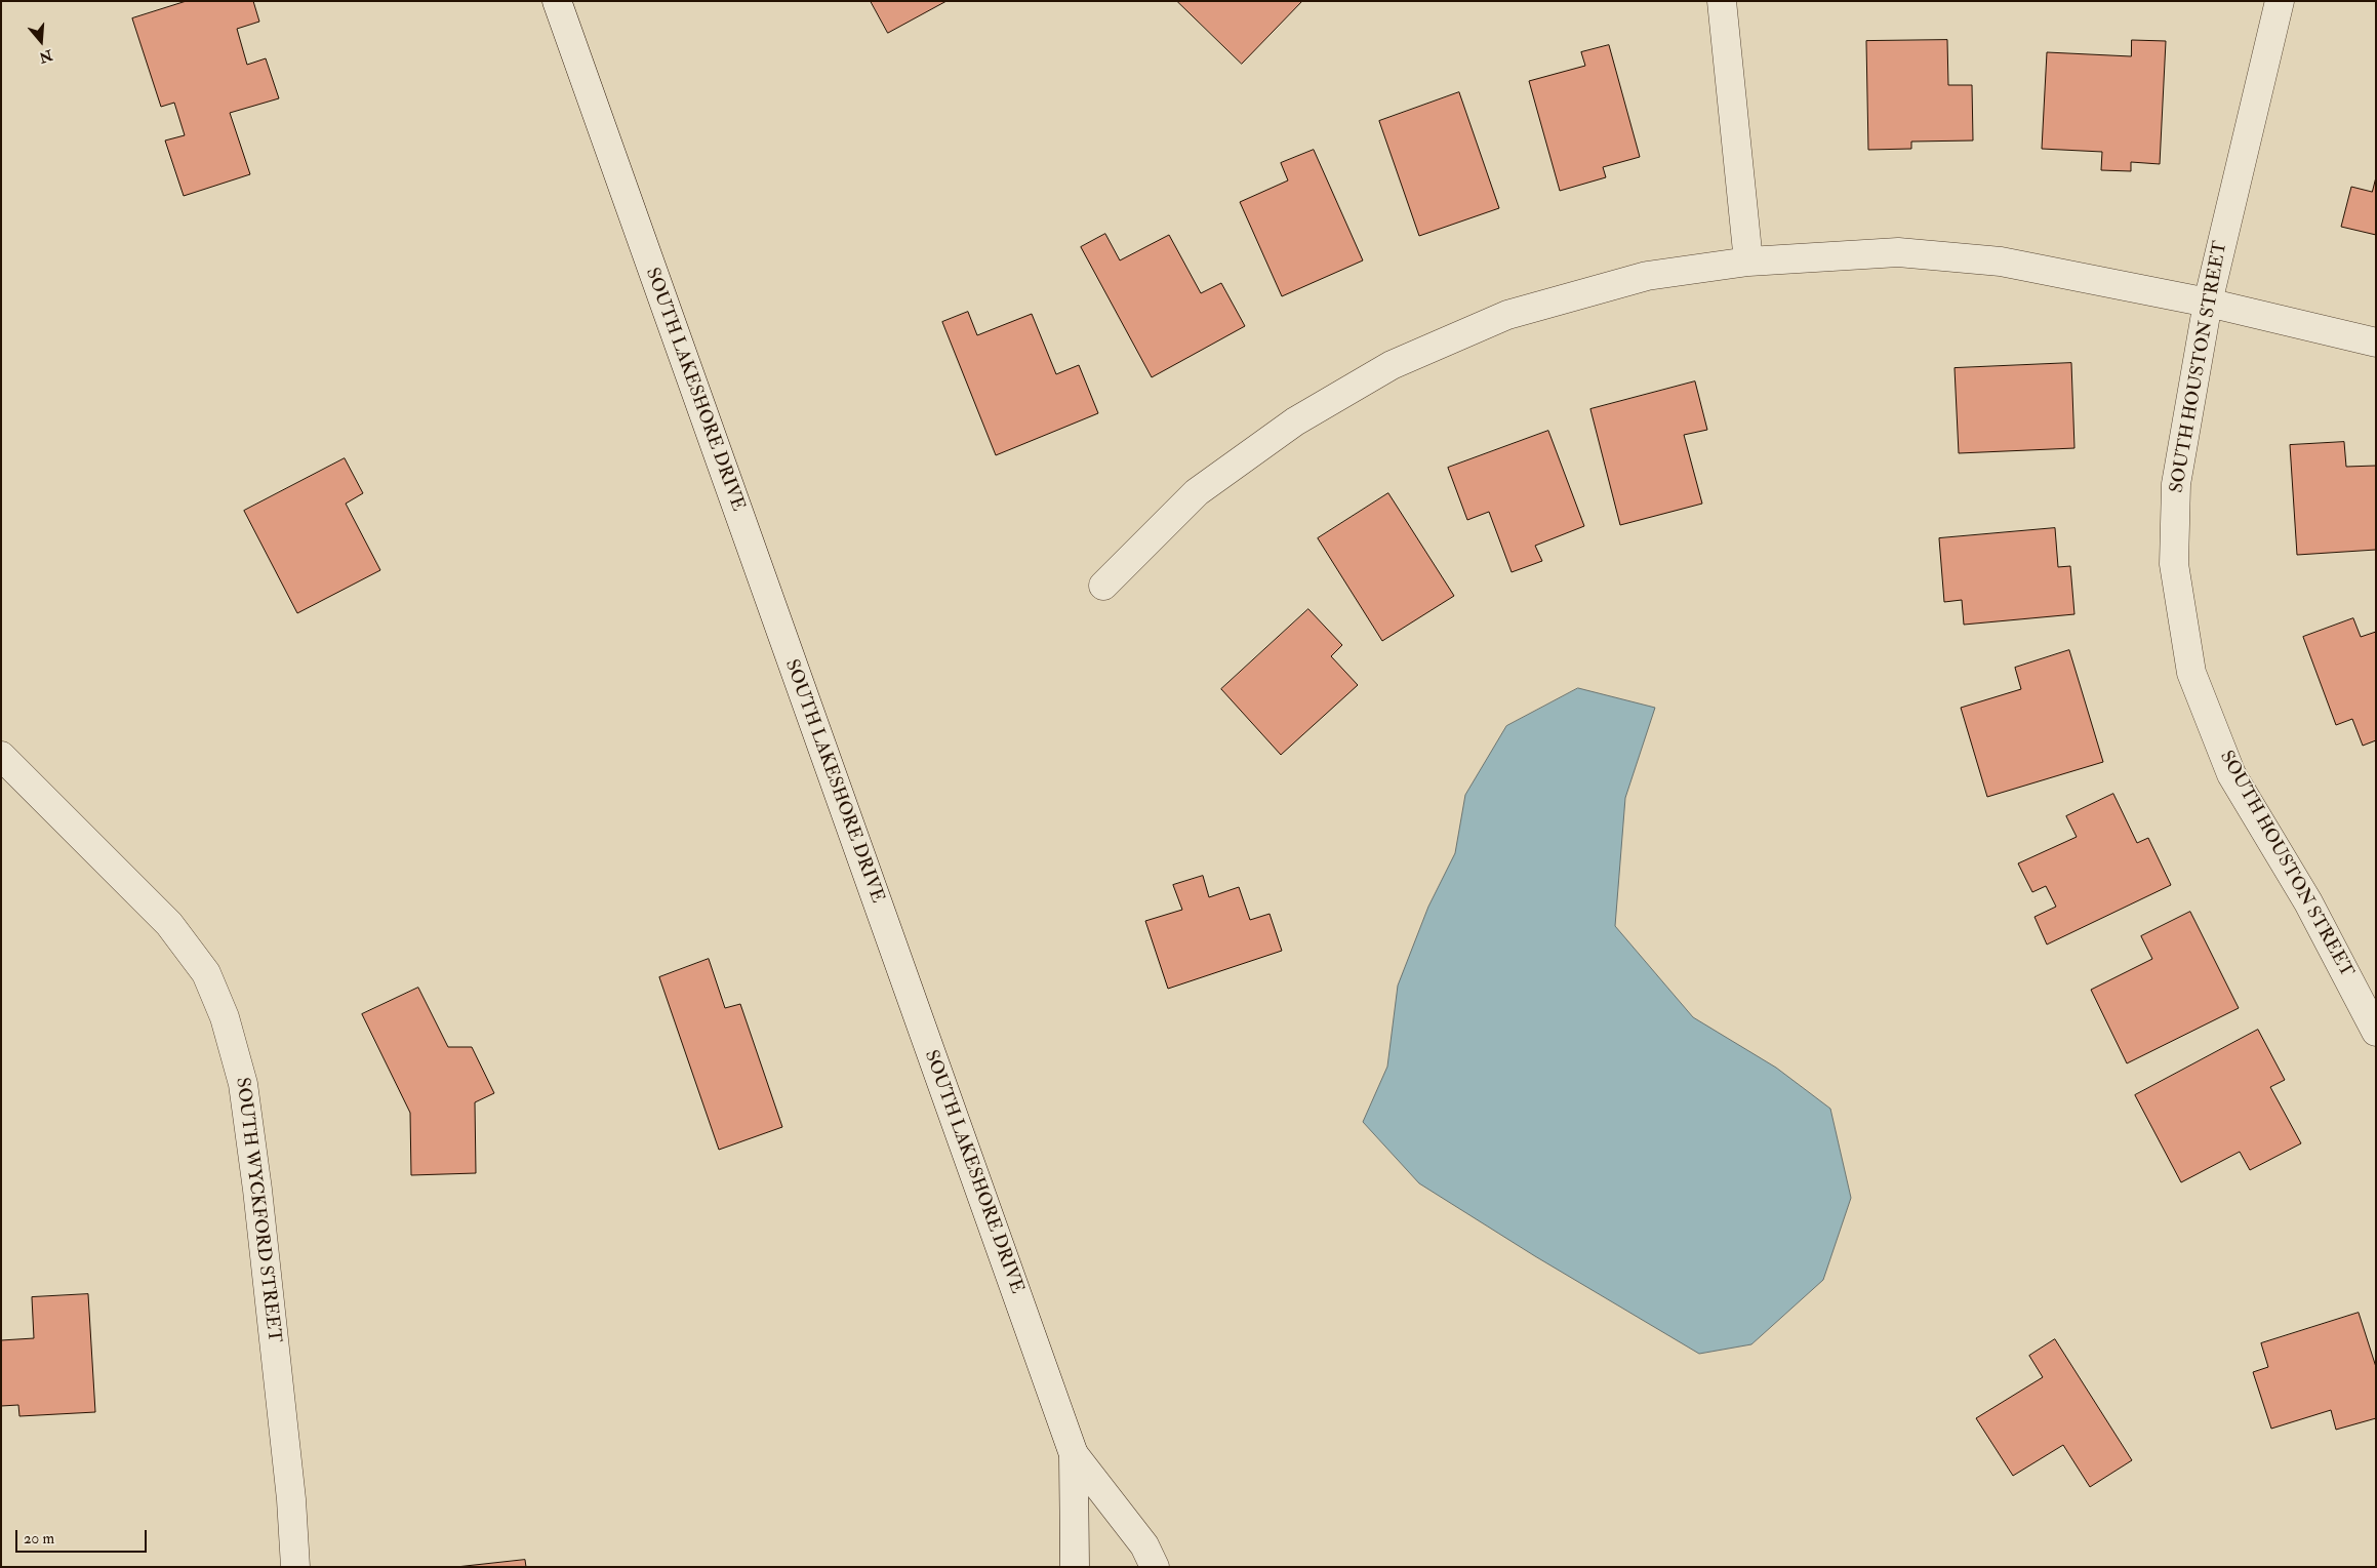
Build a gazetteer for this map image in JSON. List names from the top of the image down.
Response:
{
  "streets": {
    "street": ["SOUTH HOUSTON STREET", "SOUTH LAKESHORE DRIVE", "SOUTH WYCKFORD STREET"]
  },
  "scale_bar": "20 m",
  "north": "bottom"
}
